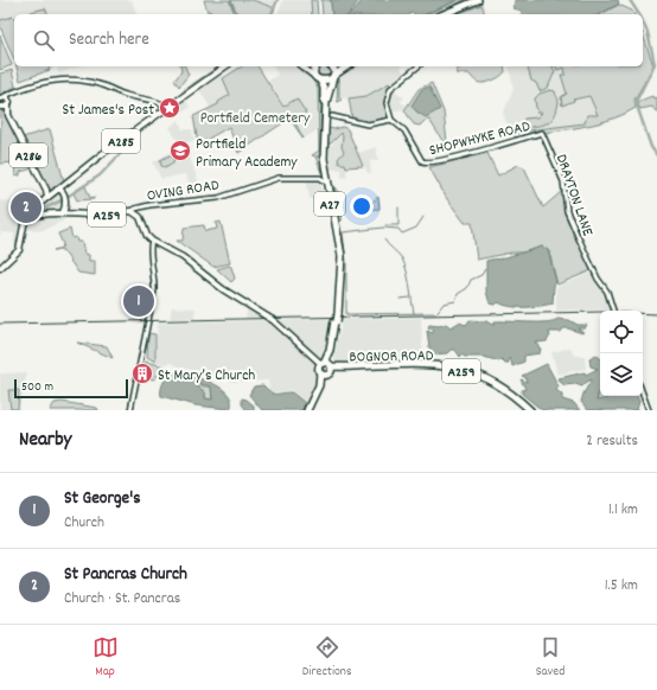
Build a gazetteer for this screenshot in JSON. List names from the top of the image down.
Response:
{
  "streets": {
    "highway": ["A27", "A259", "BOGNOR ROAD"],
    "main road": [
      "SHOPWHYKE ROAD",
      "A285",
      "A286",
      "OVING ROAD",
      "DRAYTON LANE"
    ]
  },
  "crossings": [
    ["SHOPWHYKE ROAD", "DRAYTON LANE"],
    ["A285", "A286"],
    ["OVING ROAD", "A27"],
    ["OVING ROAD", "A259"],
    ["A27", "BOGNOR ROAD"]
  ],
  "parks": ["Portfield Cemetery"],
  "places": {
    "place": ["St James's Post"],
    "school or university": ["Portfield Primary Academy"],
    "building": ["St Mary’s Church"]
  },
  "scale_bar": "500 m",
  "page": {
    "search": "Search here",
    "pins": ["2", "1"],
    "scale": "500 m",
    "heading": ["Nearby", "2 results"],
    "list": [
      {
        "mark": "1",
        "name": "St George's",
        "note": "Church",
        "value": "1.1 km"
      },
      {
        "mark": "2",
        "name": "St Pancras Church",
        "note": "Church · St. Pancras",
        "value": "1.5 km"
      }
    ],
    "nav": ["Map", "Directions", "Saved"]
  }
}
